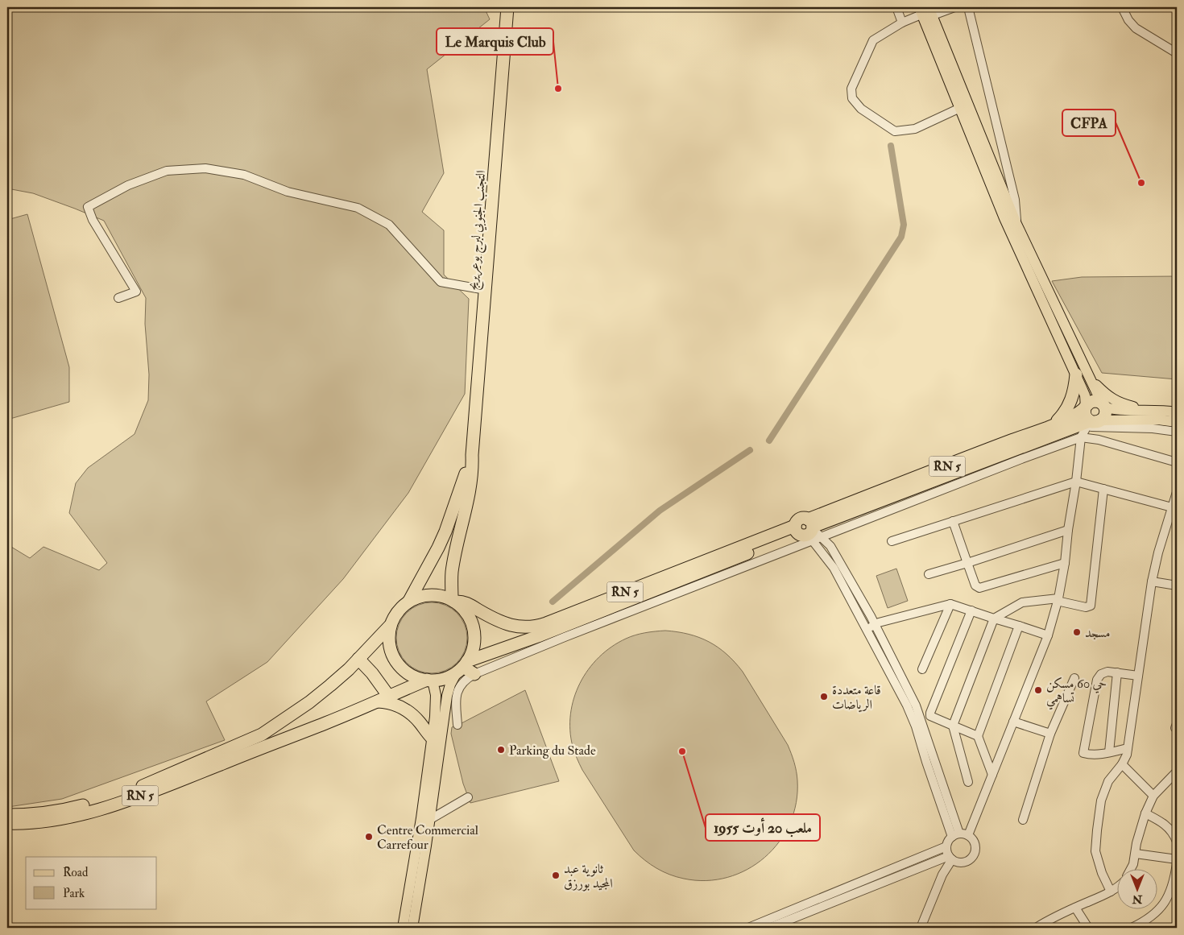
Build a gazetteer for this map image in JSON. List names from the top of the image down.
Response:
{
  "streets": {
    "highway": ["التجنب الجنوبي لبرج بوعريريج", "RN 5"]
  },
  "crossings": [
    ["التجنب الجنوبي لبرج بوعريريج", "RN 5"]
  ],
  "places": [
    "Le Marquis Club",
    "CFPA",
    "مسجد",
    "حي 60 مسكن تساهمي",
    "قاعة متعددة الرياضات",
    "Parking du Stade",
    "ملعب 20 أوت 1955",
    "Centre Commercial Carrefour",
    "ثانوية عبد المجيد بورزق"
  ],
  "legend": ["Road", "Park"],
  "north": "bottom"
}
